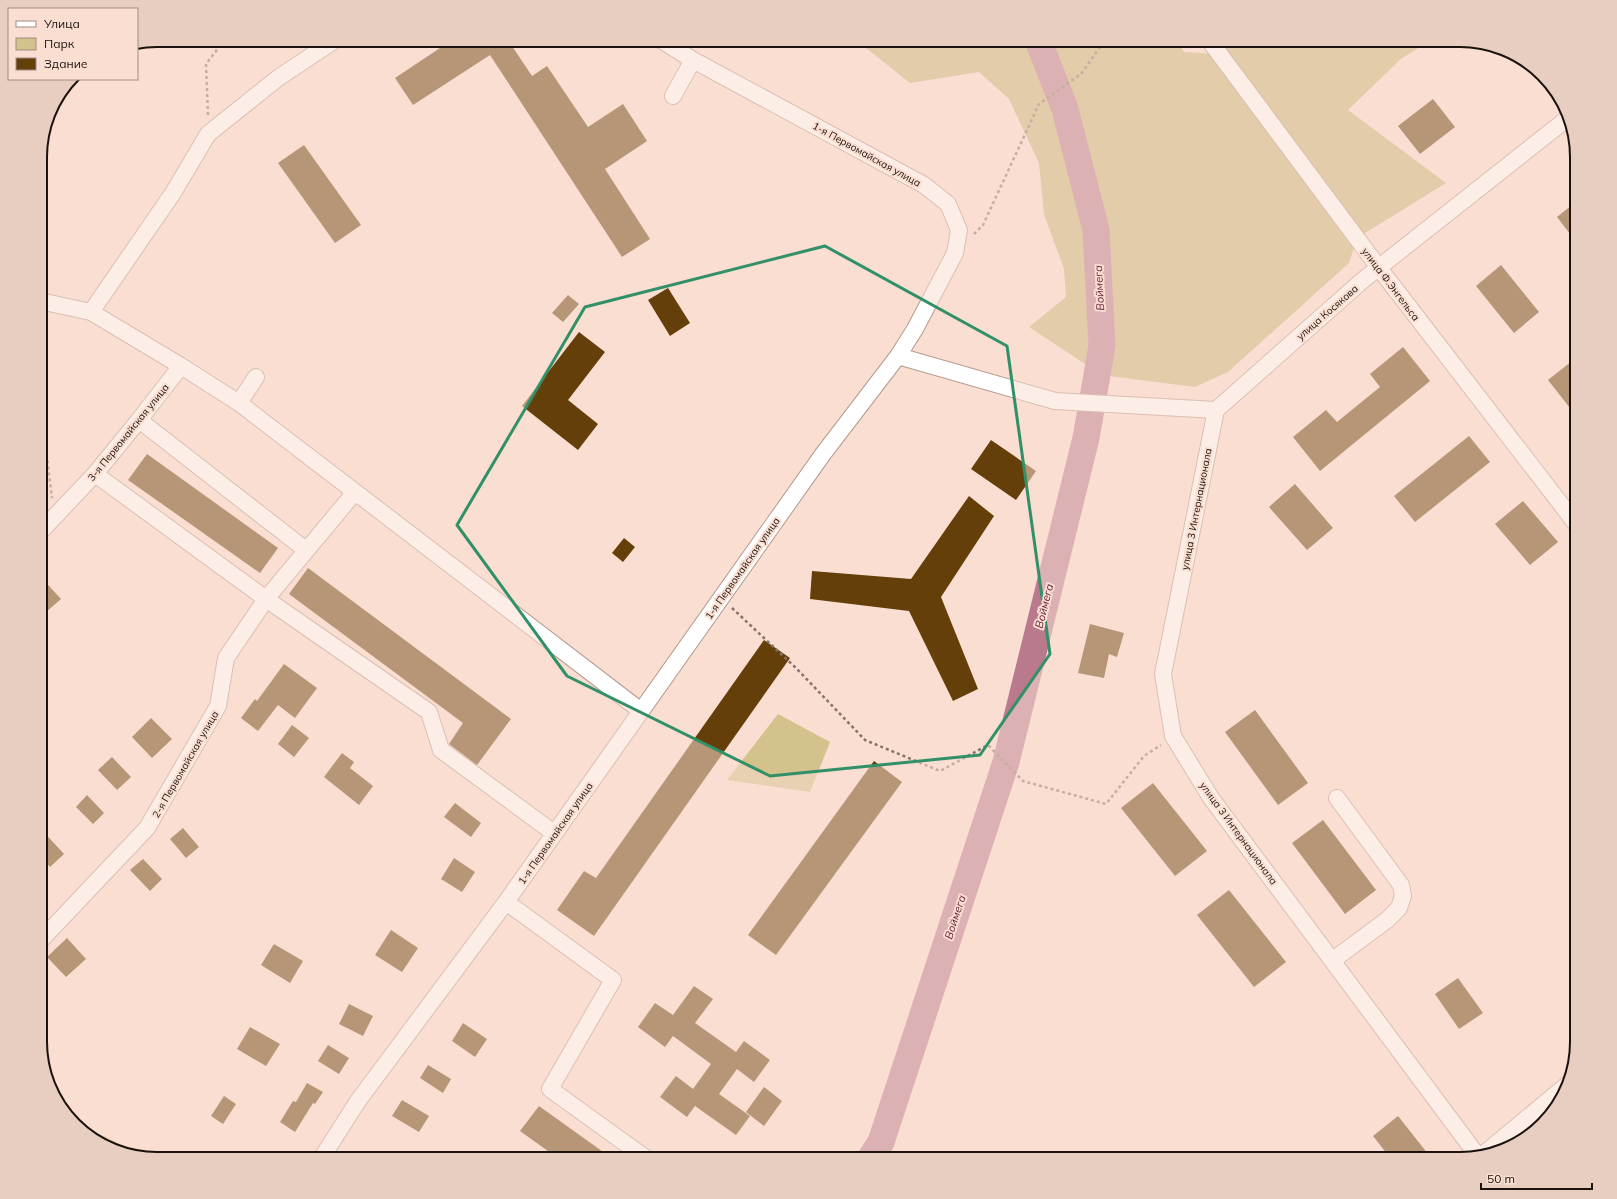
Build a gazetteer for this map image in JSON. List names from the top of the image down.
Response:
{
  "streets": {
    "street": [
      "1-я Первомайская улица",
      "улица Ф.Энгельса",
      "улица Косякова",
      "3-я Первомайская улица",
      "улица 3 Интернационала",
      "2-я Первомайская улица"
    ]
  },
  "crossings": [
    ["улица Ф.Энгельса", "улица Косякова"],
    ["улица Косякова", "улица 3 Интернационала"]
  ],
  "water": ["Воймега"],
  "legend": ["Улица", "Парк", "Здание"],
  "scale_bar": "50 m"
}
